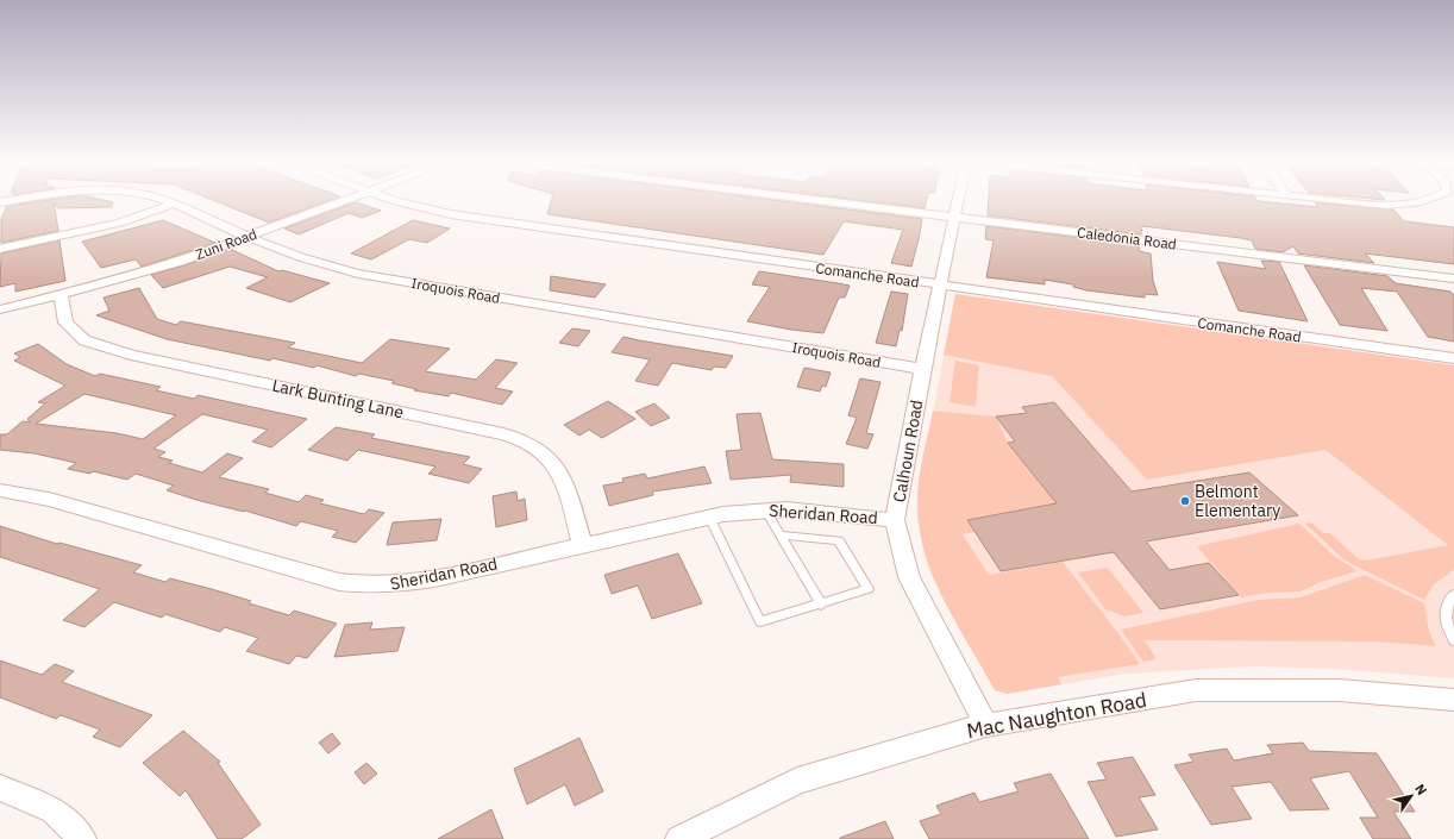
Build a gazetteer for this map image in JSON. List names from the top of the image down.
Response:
{
  "streets": {
    "street": [
      "Caledonia Road",
      "Zuni Road",
      "Comanche Road",
      "Iroquois Road",
      "Lark Bunting Lane",
      "Calhoun Road",
      "Sheridan Road",
      "Mac Naughton Road"
    ]
  },
  "crossings": [
    ["Caledonia Road", "Calhoun Road"],
    ["Zuni Road", "Iroquois Road"],
    ["Zuni Road", "Lark Bunting Lane"],
    ["Comanche Road", "Calhoun Road"],
    ["Iroquois Road", "Calhoun Road"],
    ["Lark Bunting Lane", "Sheridan Road"],
    ["Calhoun Road", "Sheridan Road"],
    ["Calhoun Road", "Mac Naughton Road"]
  ],
  "places": ["Belmont Elementary"],
  "north": "top right"
}
